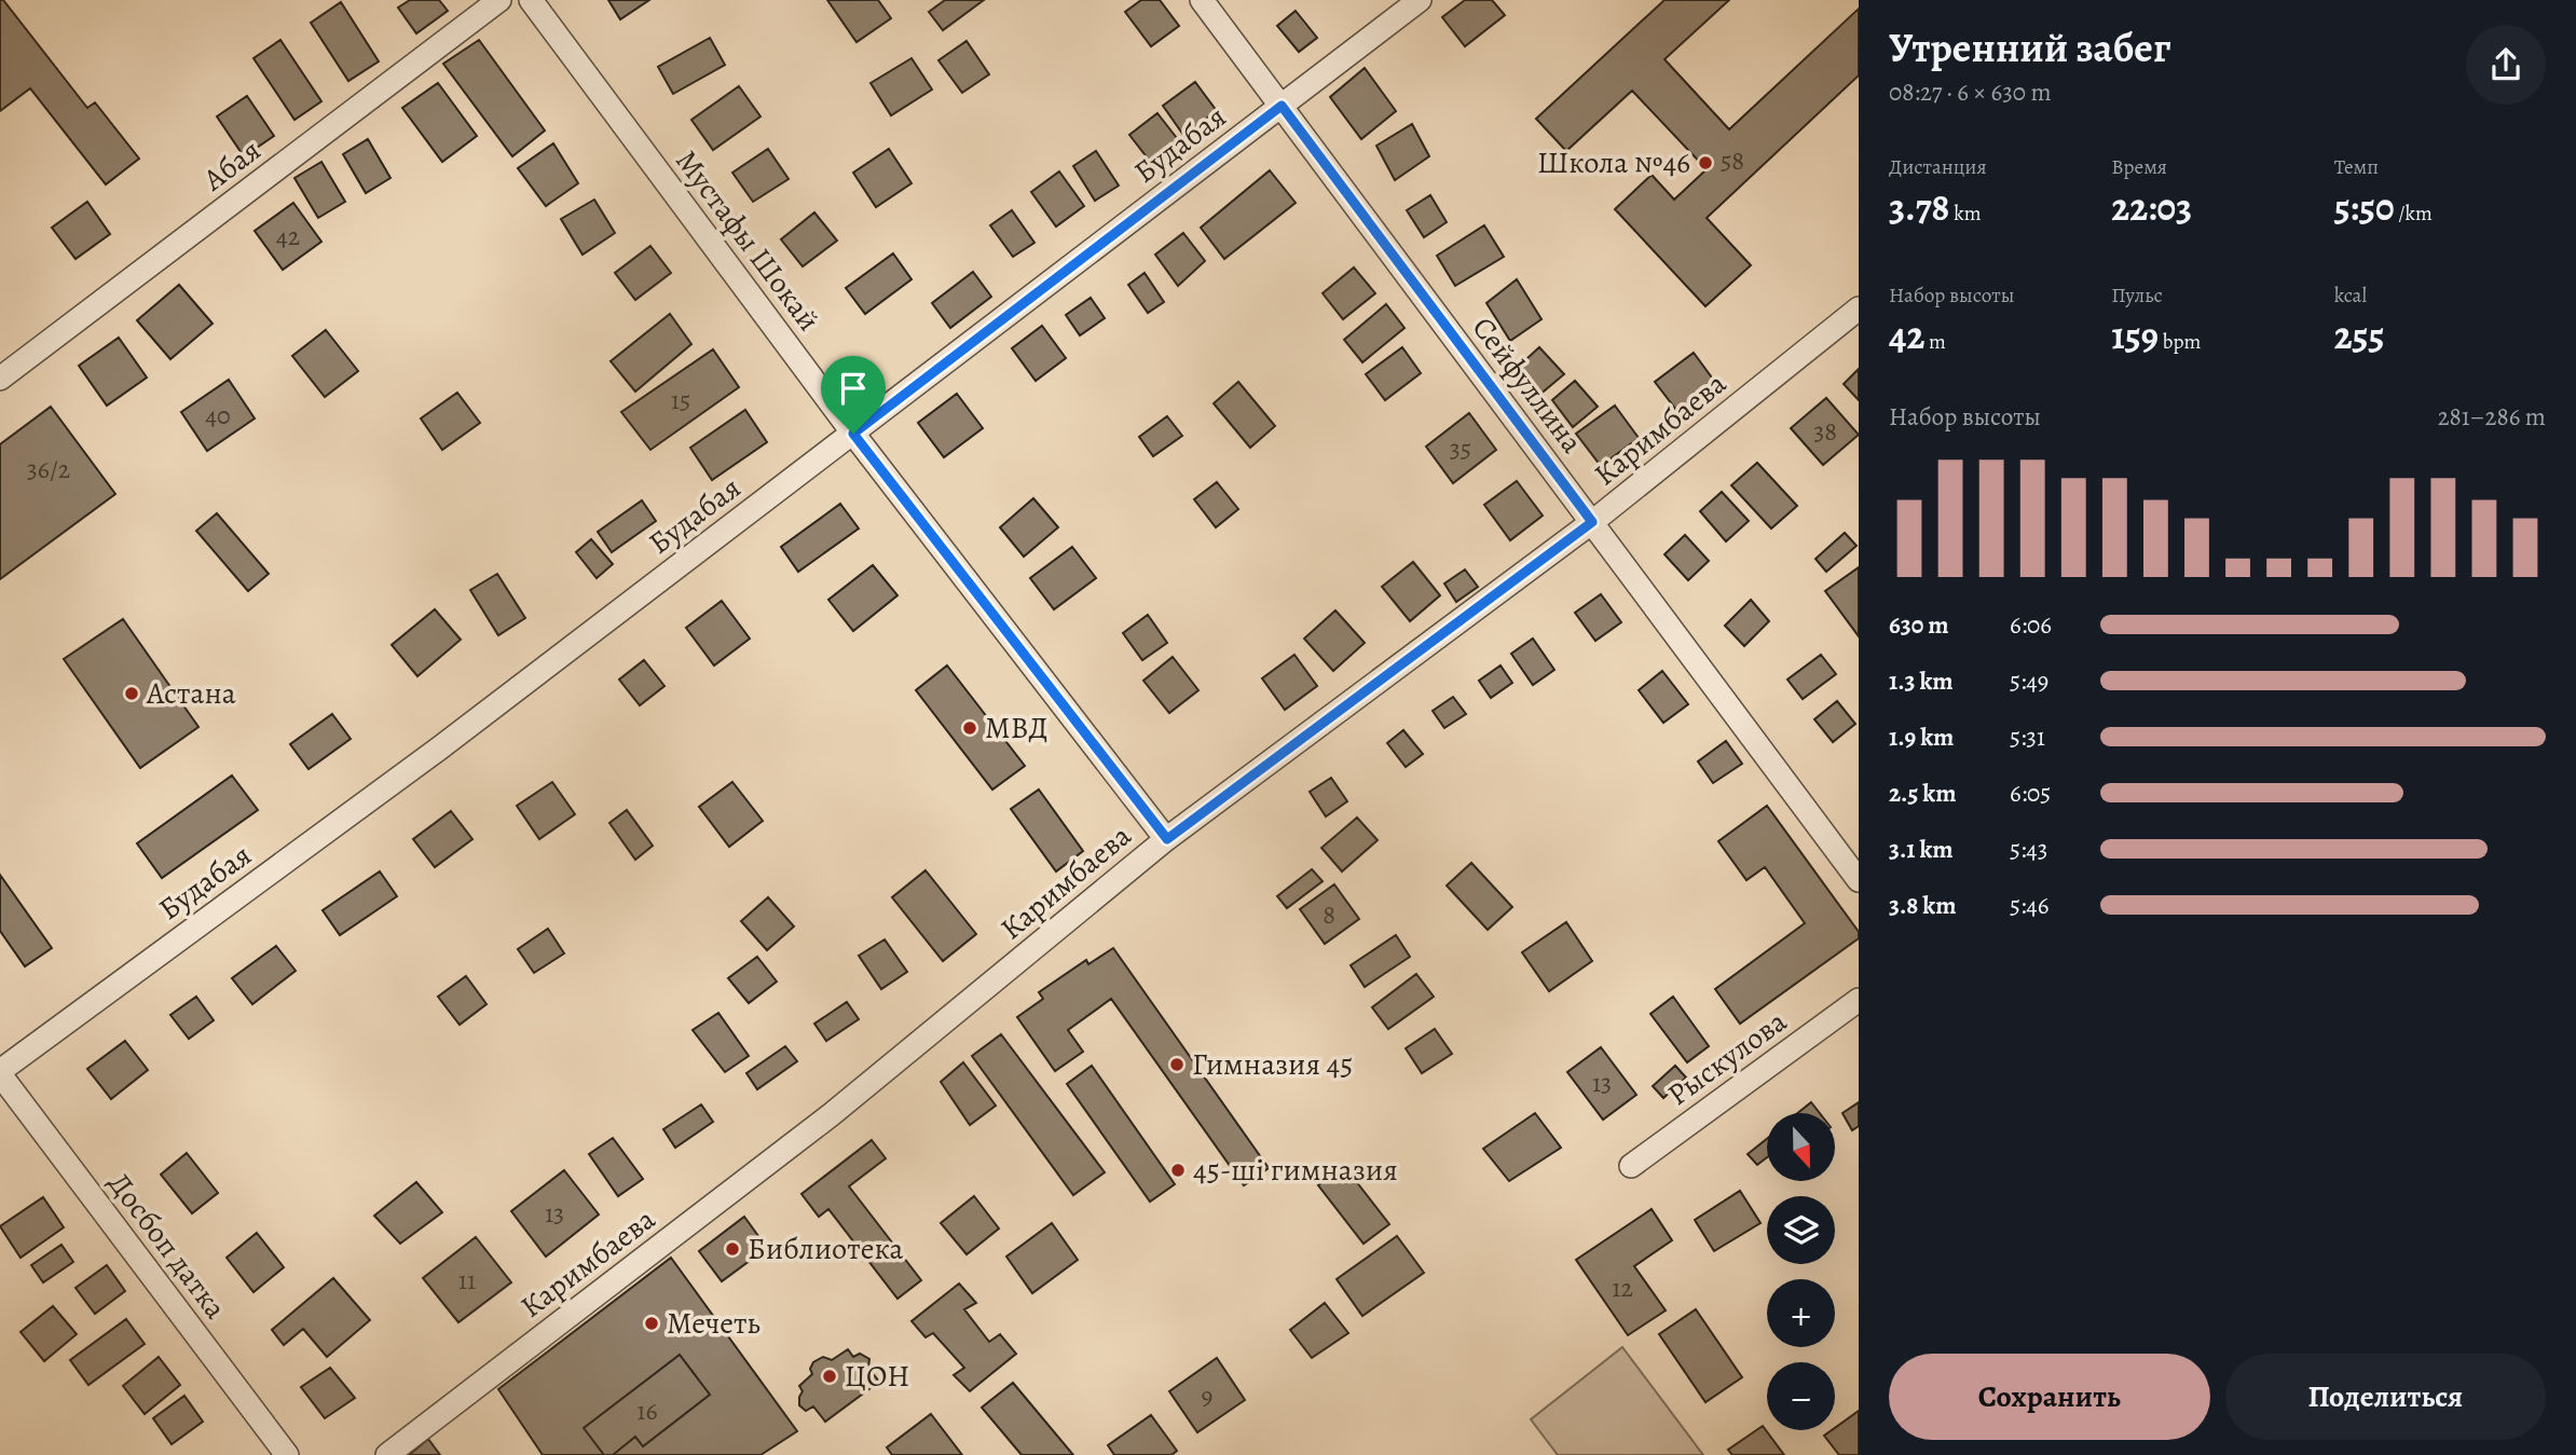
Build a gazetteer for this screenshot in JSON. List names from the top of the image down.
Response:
{
  "streets": {
    "street": [
      "Будабая",
      "Абая",
      "Мустафы Шокай",
      "Сейфуллина",
      "Каримбаева",
      "Рыскулова",
      "Досбоп датка"
    ]
  },
  "crossings": [
    ["Будабая", "Мустафы Шокай"],
    ["Будабая", "Сейфуллина"],
    ["Будабая", "Досбоп датка"],
    ["Мустафы Шокай", "Каримбаева"],
    ["Сейфуллина", "Каримбаева"]
  ],
  "places": [
    "Школа №46",
    "Астана",
    "МВД",
    "Гимназия 45",
    "45-ші гимназия",
    "Библиотека",
    "Мечеть",
    "ЦОН"
  ],
  "house_numbers": [
    "58",
    "42",
    "15",
    "40",
    "38",
    "35",
    "36/2",
    "8",
    "13",
    "13",
    "11",
    "12",
    "9",
    "16"
  ],
  "north": "bottom",
  "page": {
    "heading": ["Утренний забег", "08:27 · 6 × 630 m"],
    "stats": [
      ["Дистанция", "3.78 km"],
      ["Время", "22:03"],
      ["Темп", "5:50 /km"],
      ["Набор высоты", "42 m"],
      ["Пульс", "159 bpm"],
      ["kcal", "255"]
    ],
    "chart": ["Набор высоты", "281–286 m"],
    "list": [
      {
        "name": "630 m",
        "note": "6:06"
      },
      {
        "name": "1.3 km",
        "note": "5:49"
      },
      {
        "name": "1.9 km",
        "note": "5:31"
      },
      {
        "name": "2.5 km",
        "note": "6:05"
      },
      {
        "name": "3.1 km",
        "note": "5:43"
      },
      {
        "name": "3.8 km",
        "note": "5:46"
      }
    ],
    "map_buttons": ["+", "−"],
    "buttons": ["Сохранить", "Поделиться"]
  }
}
